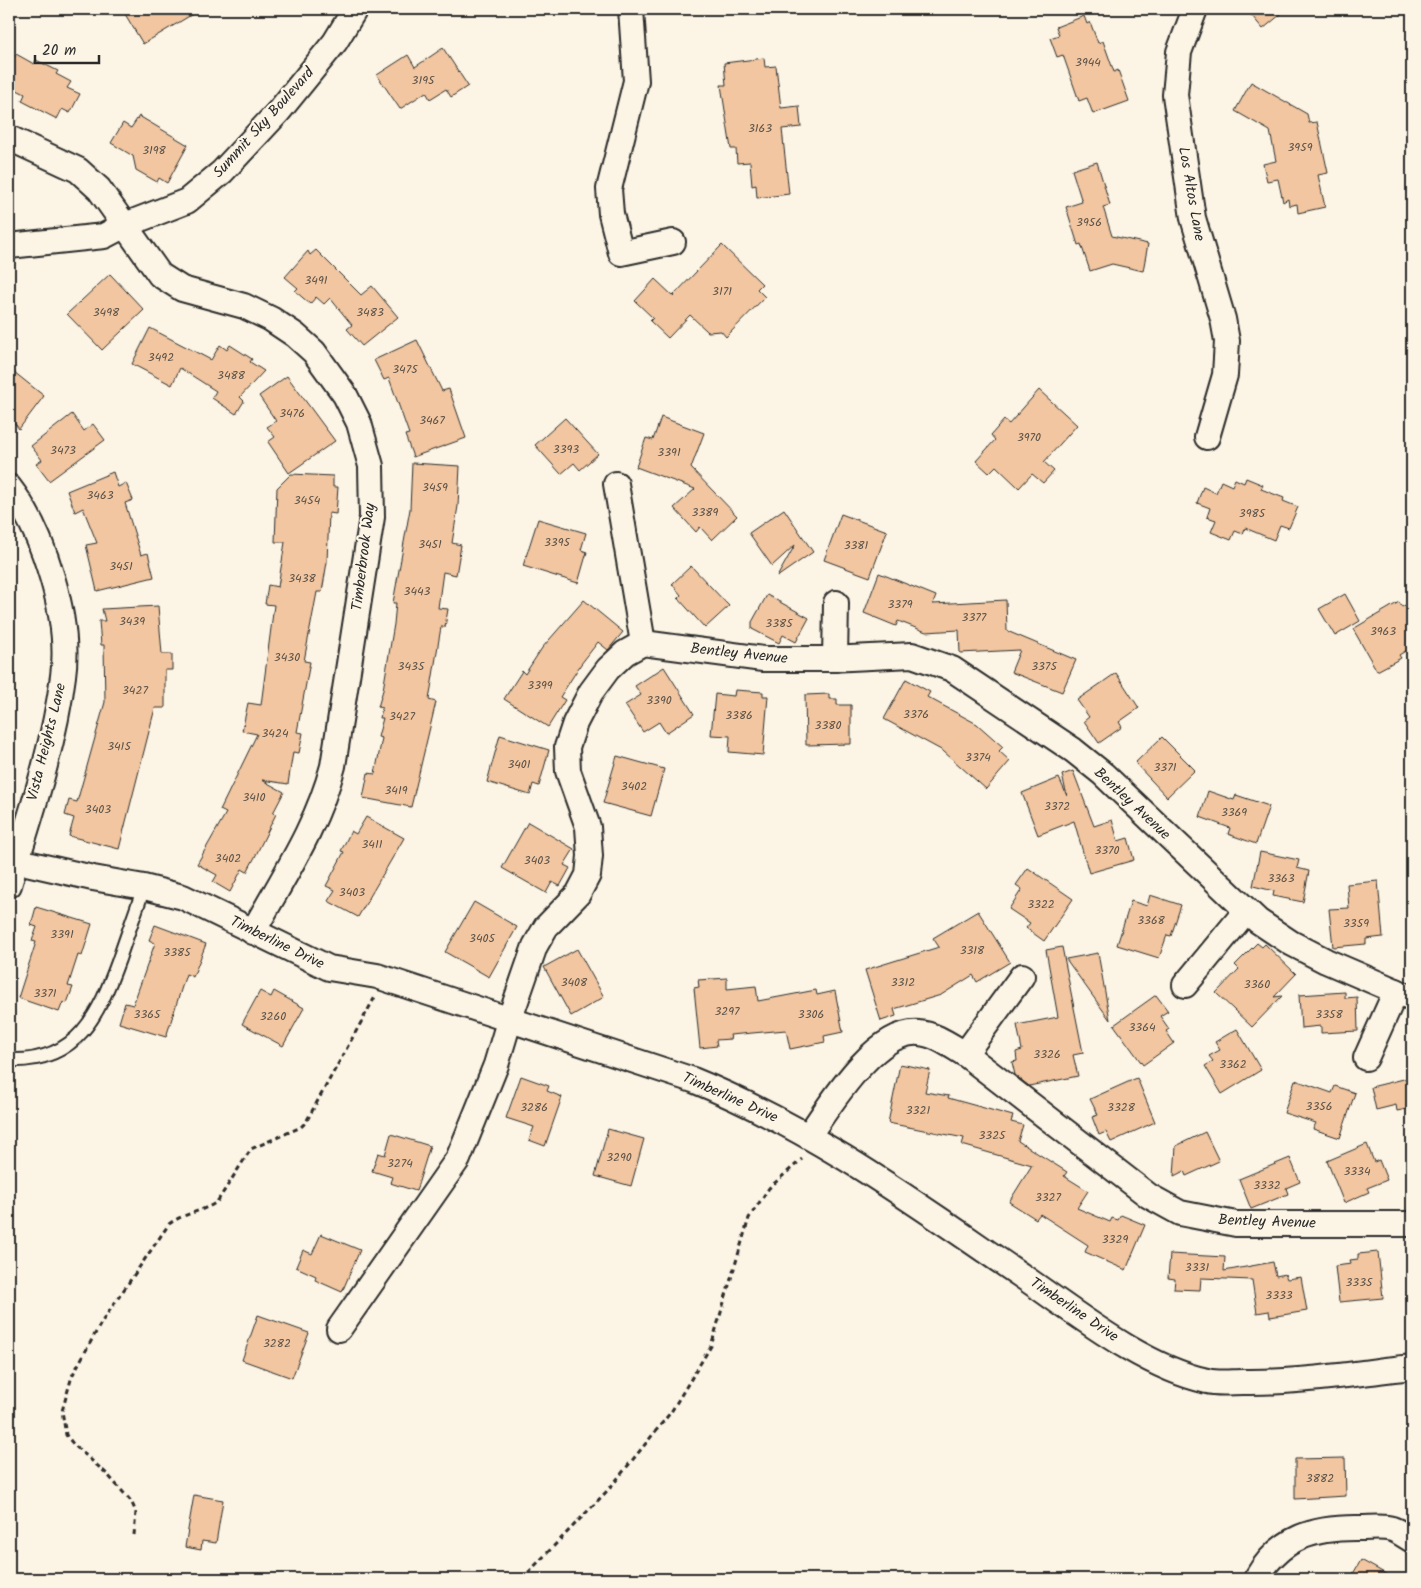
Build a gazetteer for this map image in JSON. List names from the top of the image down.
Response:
{
  "streets": {
    "street": [
      "Summit Sky Boulevard",
      "Los Altos Lane",
      "Timberbrook Way",
      "Bentley Avenue",
      "Vista Heights Lane",
      "Timberline Drive"
    ]
  },
  "crossings": [
    ["Summit Sky Boulevard", "Timberbrook Way"],
    ["Timberbrook Way", "Timberline Drive"],
    ["Bentley Avenue", "Timberline Drive"],
    ["Vista Heights Lane", "Timberline Drive"]
  ],
  "house_numbers": [
    "3944",
    "3195",
    "3163",
    "3959",
    "3198",
    "3956",
    "3491",
    "3171",
    "3498",
    "3483",
    "3492",
    "3475",
    "3488",
    "3476",
    "3467",
    "3970",
    "3393",
    "3473",
    "3391",
    "3459",
    "3463",
    "3454",
    "3389",
    "3985",
    "3395",
    "3451",
    "3381",
    "3451",
    "3438",
    "3443",
    "3379",
    "3377",
    "3439",
    "3385",
    "3963",
    "3430",
    "3435",
    "3375",
    "3399",
    "3427",
    "3390",
    "3376",
    "3386",
    "3427",
    "3380",
    "3424",
    "3415",
    "3374",
    "3401",
    "3371",
    "3402",
    "3419",
    "3410",
    "3372",
    "3403",
    "3369",
    "3411",
    "3370",
    "3402",
    "3403",
    "3363",
    "3403",
    "3322",
    "3368",
    "3359",
    "3391",
    "3405",
    "3318",
    "3385",
    "3408",
    "3312",
    "3360",
    "3371",
    "3297",
    "3365",
    "3306",
    "3358",
    "3260",
    "3364",
    "3326",
    "3362",
    "3356",
    "3286",
    "3328",
    "3321",
    "3325",
    "3290",
    "3274",
    "3334",
    "3332",
    "3327",
    "3329",
    "3331",
    "3335",
    "3333",
    "3282",
    "3882"
  ],
  "scale_bar": "20 m"
}
